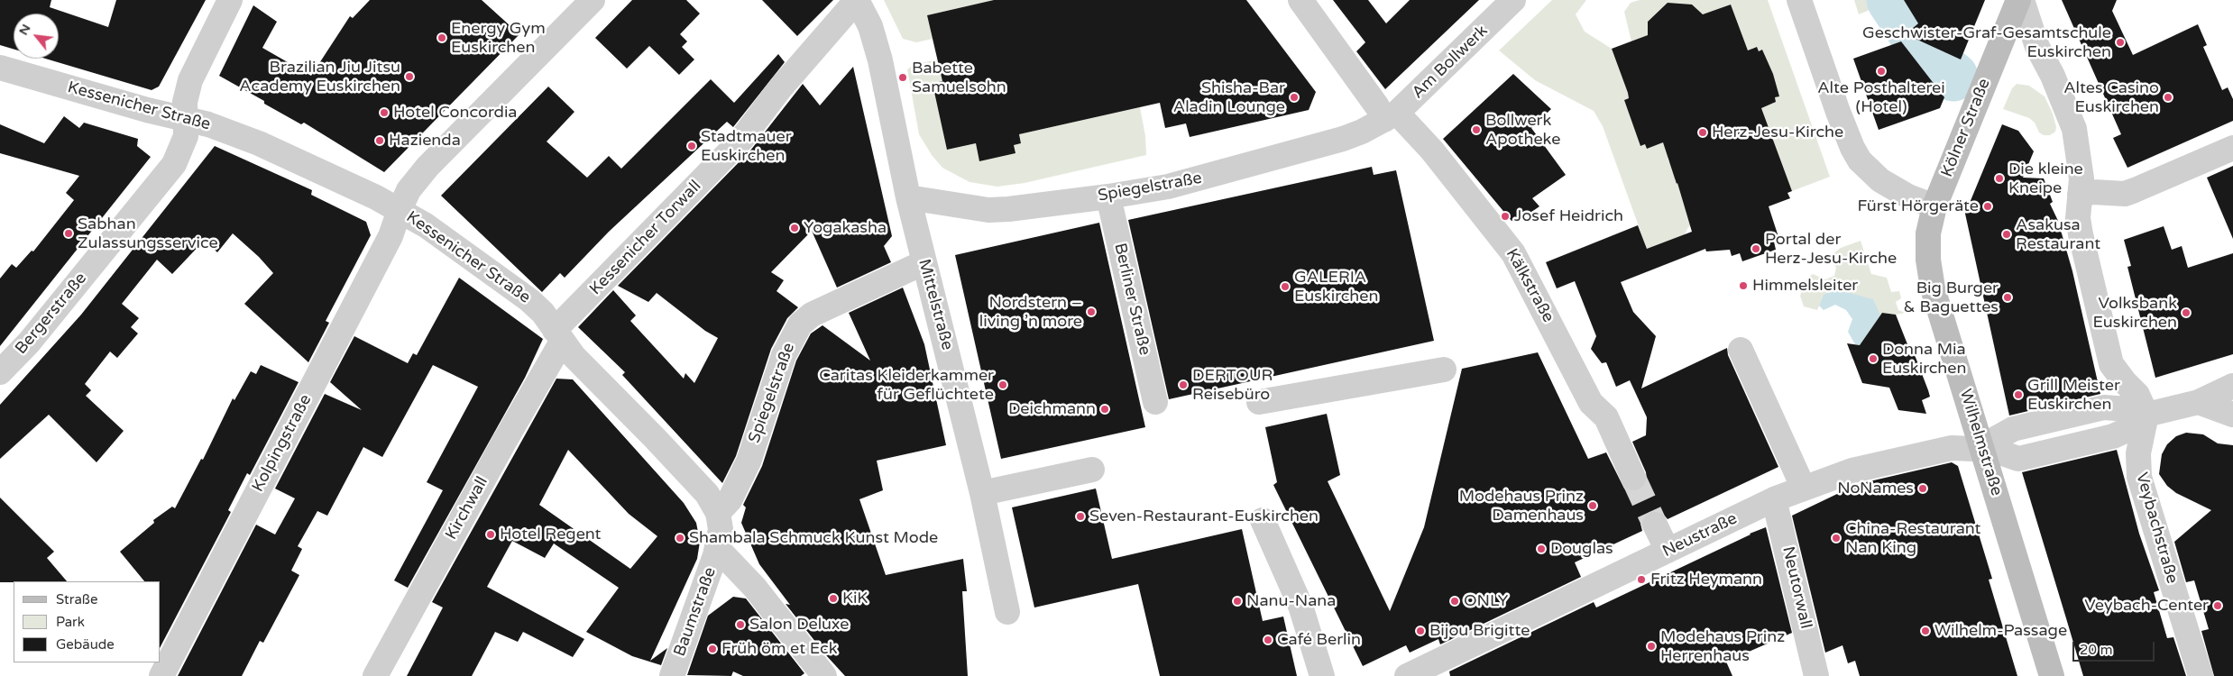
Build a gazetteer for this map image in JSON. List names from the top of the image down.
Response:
{
  "streets": {
    "street": [
      "Am Bollwerk",
      "Kessenicher Straße",
      "Kölner Straße",
      "Spiegelstraße",
      "Kessenicher Torwall",
      "Kälkstraße",
      "Berliner Straße",
      "Mittelstraße",
      "Bergerstraße",
      "Wilhelmstraße",
      "Kolpingstraße",
      "Kirchwall",
      "Veybachstraße",
      "Neustraße",
      "Neutorwall",
      "Baumstraße"
    ]
  },
  "crossings": [
    ["Am Bollwerk", "Spiegelstraße"],
    ["Am Bollwerk", "Kälkstraße"],
    ["Kessenicher Straße", "Spiegelstraße"],
    ["Kessenicher Straße", "Kessenicher Torwall"],
    ["Kessenicher Straße", "Bergerstraße"],
    ["Kessenicher Straße", "Kolpingstraße"],
    ["Kessenicher Straße", "Kirchwall"],
    ["Kessenicher Straße", "Baumstraße"],
    ["Kölner Straße", "Wilhelmstraße"],
    ["Spiegelstraße", "Kälkstraße"],
    ["Spiegelstraße", "Berliner Straße"],
    ["Spiegelstraße", "Mittelstraße"],
    ["Kessenicher Torwall", "Mittelstraße"],
    ["Kessenicher Torwall", "Kirchwall"],
    ["Wilhelmstraße", "Neustraße"],
    ["Neustraße", "Neutorwall"]
  ],
  "places": [
    "Energy Gym Euskirchen",
    "Geschwister-Graf-Gesamtschule Euskirchen",
    "Alte Posthalterei (Hotel)",
    "Brazilian Jiu Jitsu Academy Euskirchen",
    "Babette Samuelsohn",
    "Shisha-Bar Aladin Lounge",
    "Altes Casino Euskirchen",
    "Hotel Concordia",
    "Bollwerk Apotheke",
    "Herz-Jesu-Kirche",
    "Hazienda",
    "Stadtmauer Euskirchen",
    "Die kleine Kneipe",
    "Fürst Hörgeräte",
    "Josef Heidrich",
    "Yogakasha",
    "Sabhan Zulassungsservice",
    "Asakusa Restaurant",
    "Portal der Herz-Jesu-Kirche",
    "Himmelsleiter",
    "GALERIA Euskirchen",
    "Big Burger & Baguettes",
    "Nordstern – living ’n more",
    "Volksbank Euskirchen",
    "Donna Mia Euskirchen",
    "Caritas Kleiderkammer für Geflüchtete",
    "DERTOUR Reisebüro",
    "Grill Meister Euskirchen",
    "Deichmann",
    "NoNames",
    "Modehaus Prinz Damenhaus",
    "Seven-Restaurant-Euskirchen",
    "Hotel Regent",
    "Shambala Schmuck Kunst Mode",
    "China-Restaurant Nan King",
    "Douglas",
    "Fritz Heymann",
    "KiK",
    "Nanu-Nana",
    "ONLY",
    "Veybach-Center",
    "Salon Deluxe",
    "Bijou Brigitte",
    "Wilhelm-Passage",
    "Café Berlin",
    "Modehaus Prinz Herrenhaus",
    "Früh öm et Eck"
  ],
  "legend": ["Straße", "Park", "Gebäude"],
  "scale_bar": "20 m",
  "north": "top left"
}
